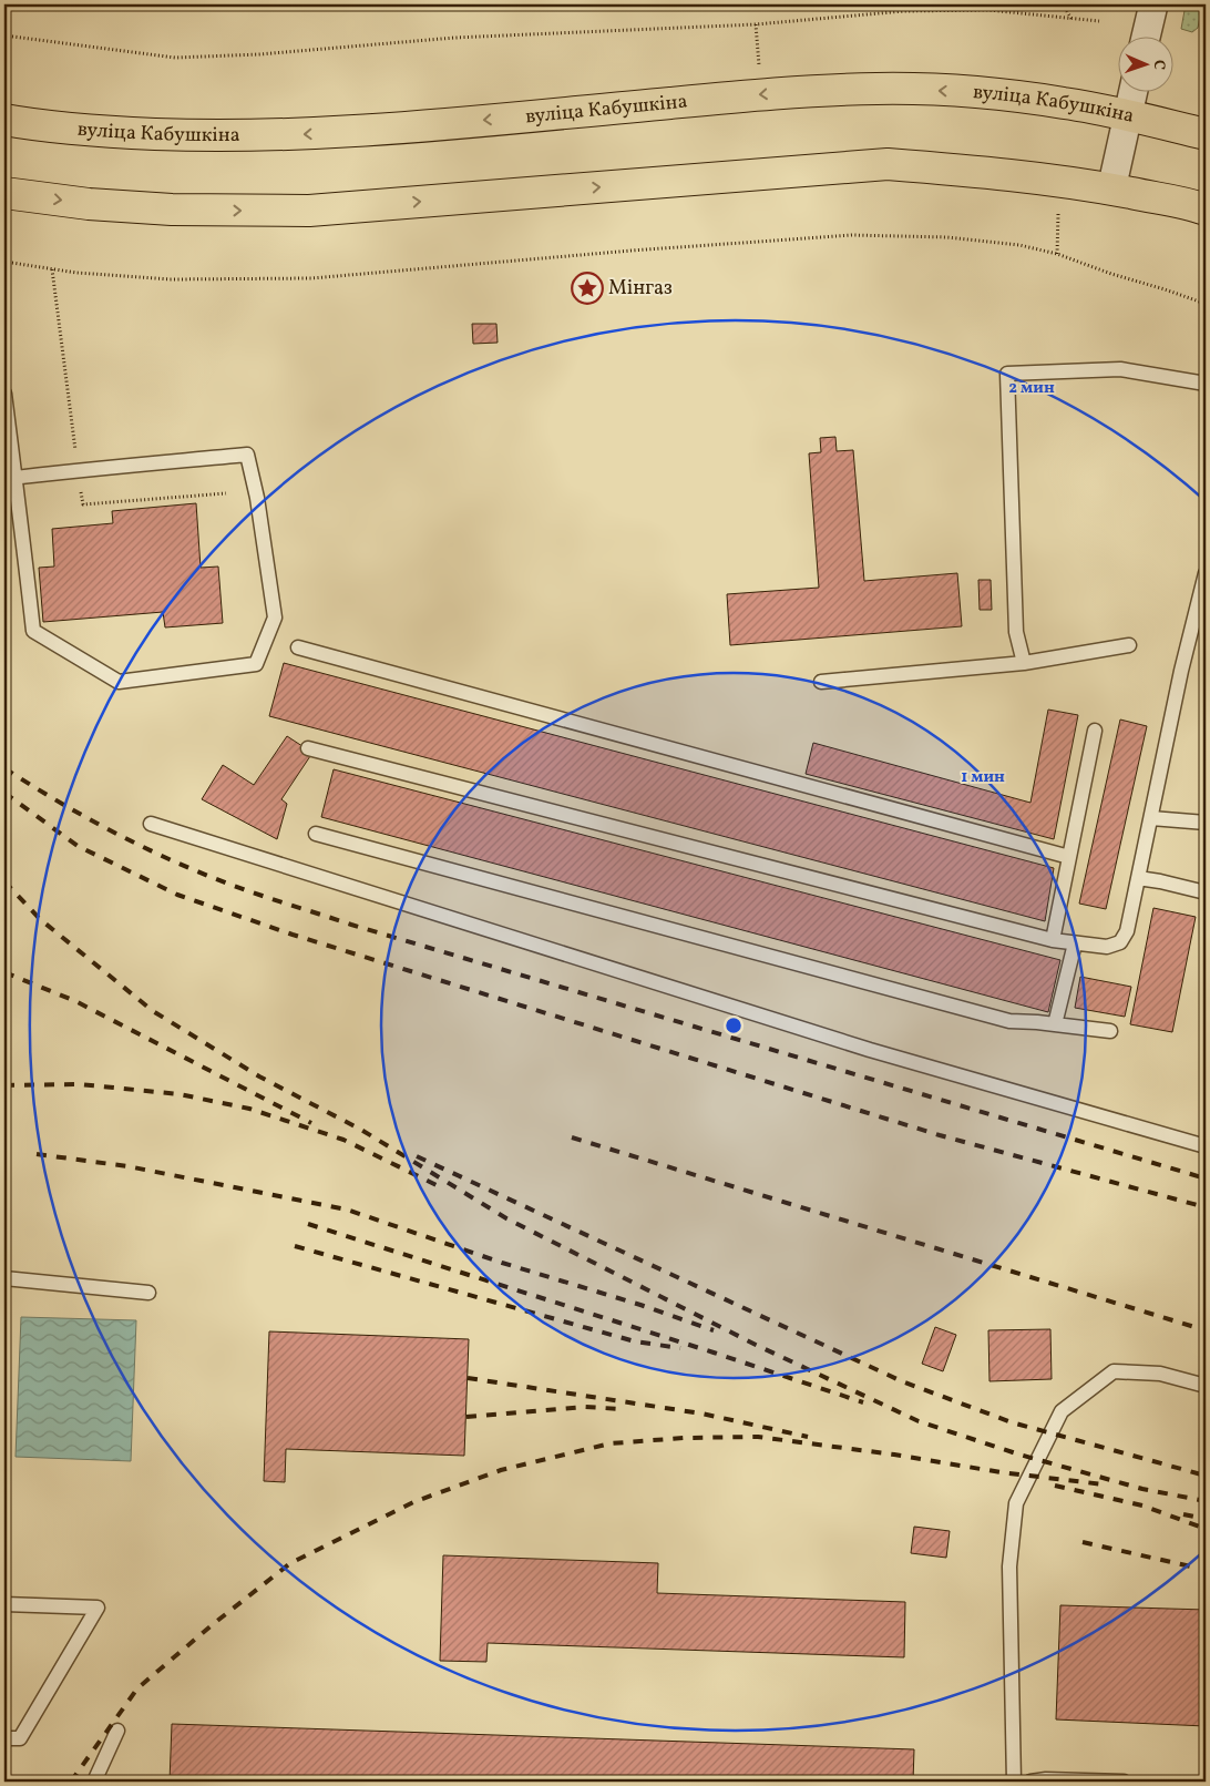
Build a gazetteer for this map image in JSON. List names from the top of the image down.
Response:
{
  "streets": {
    "main road": ["вуліца Кабушкіна"]
  },
  "places": {
    "place": ["Мінгаз"]
  },
  "north": "right",
  "rings": ["2 мин", "1 мин"]
}
